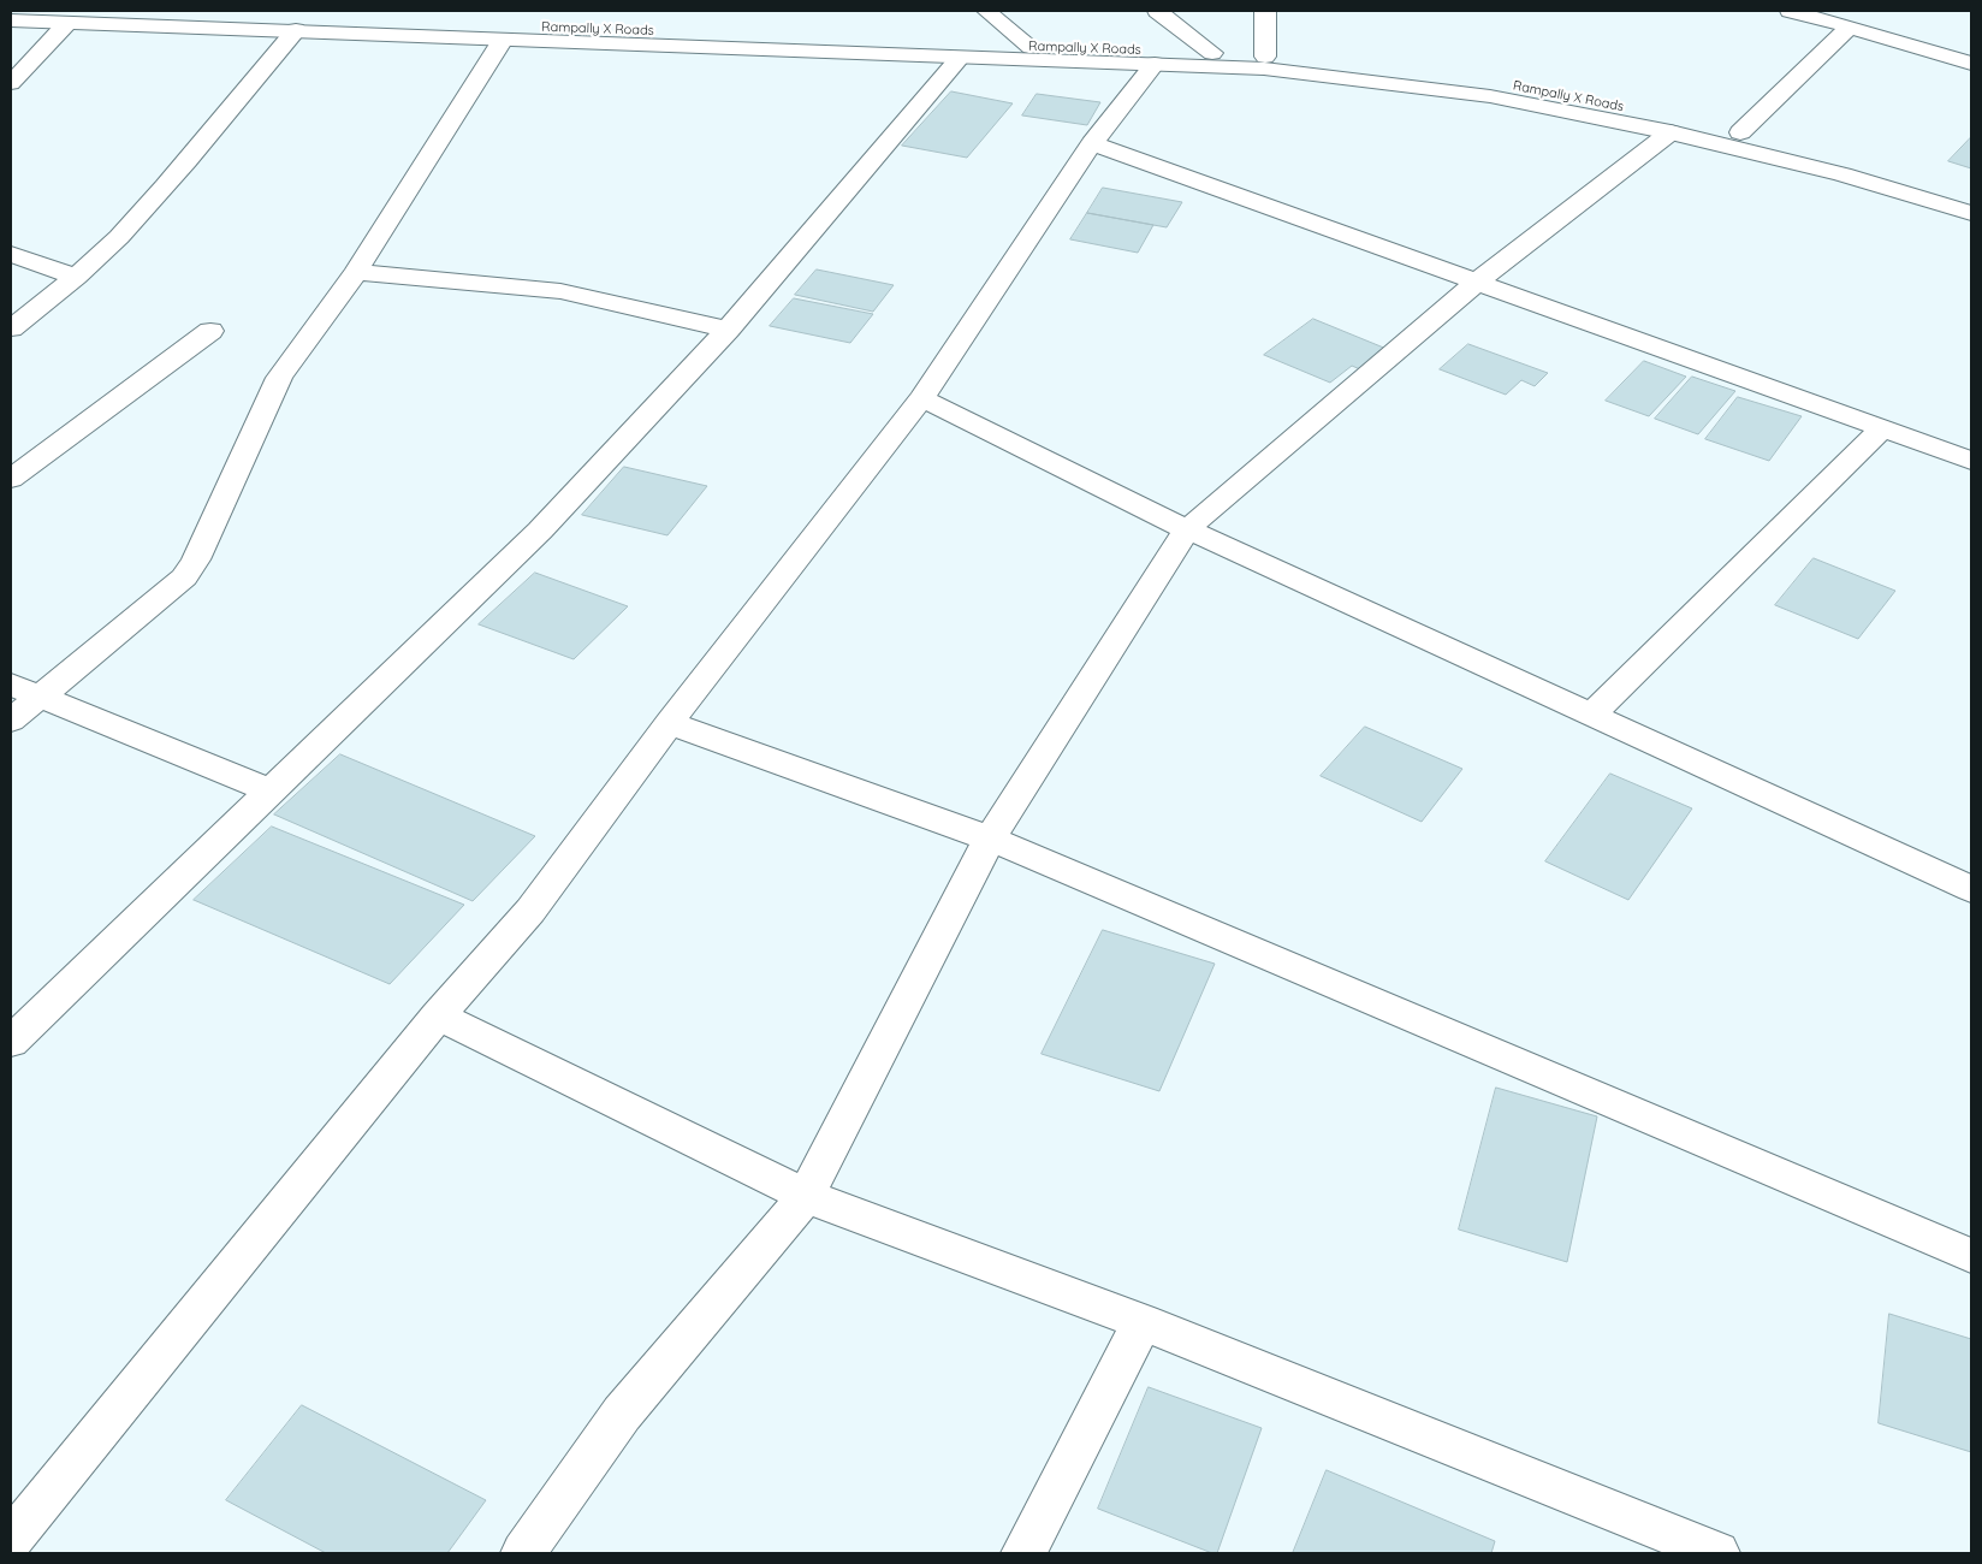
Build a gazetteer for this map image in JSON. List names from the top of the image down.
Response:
{
  "streets": {
    "street": ["Rampally X Roads"]
  }
}
